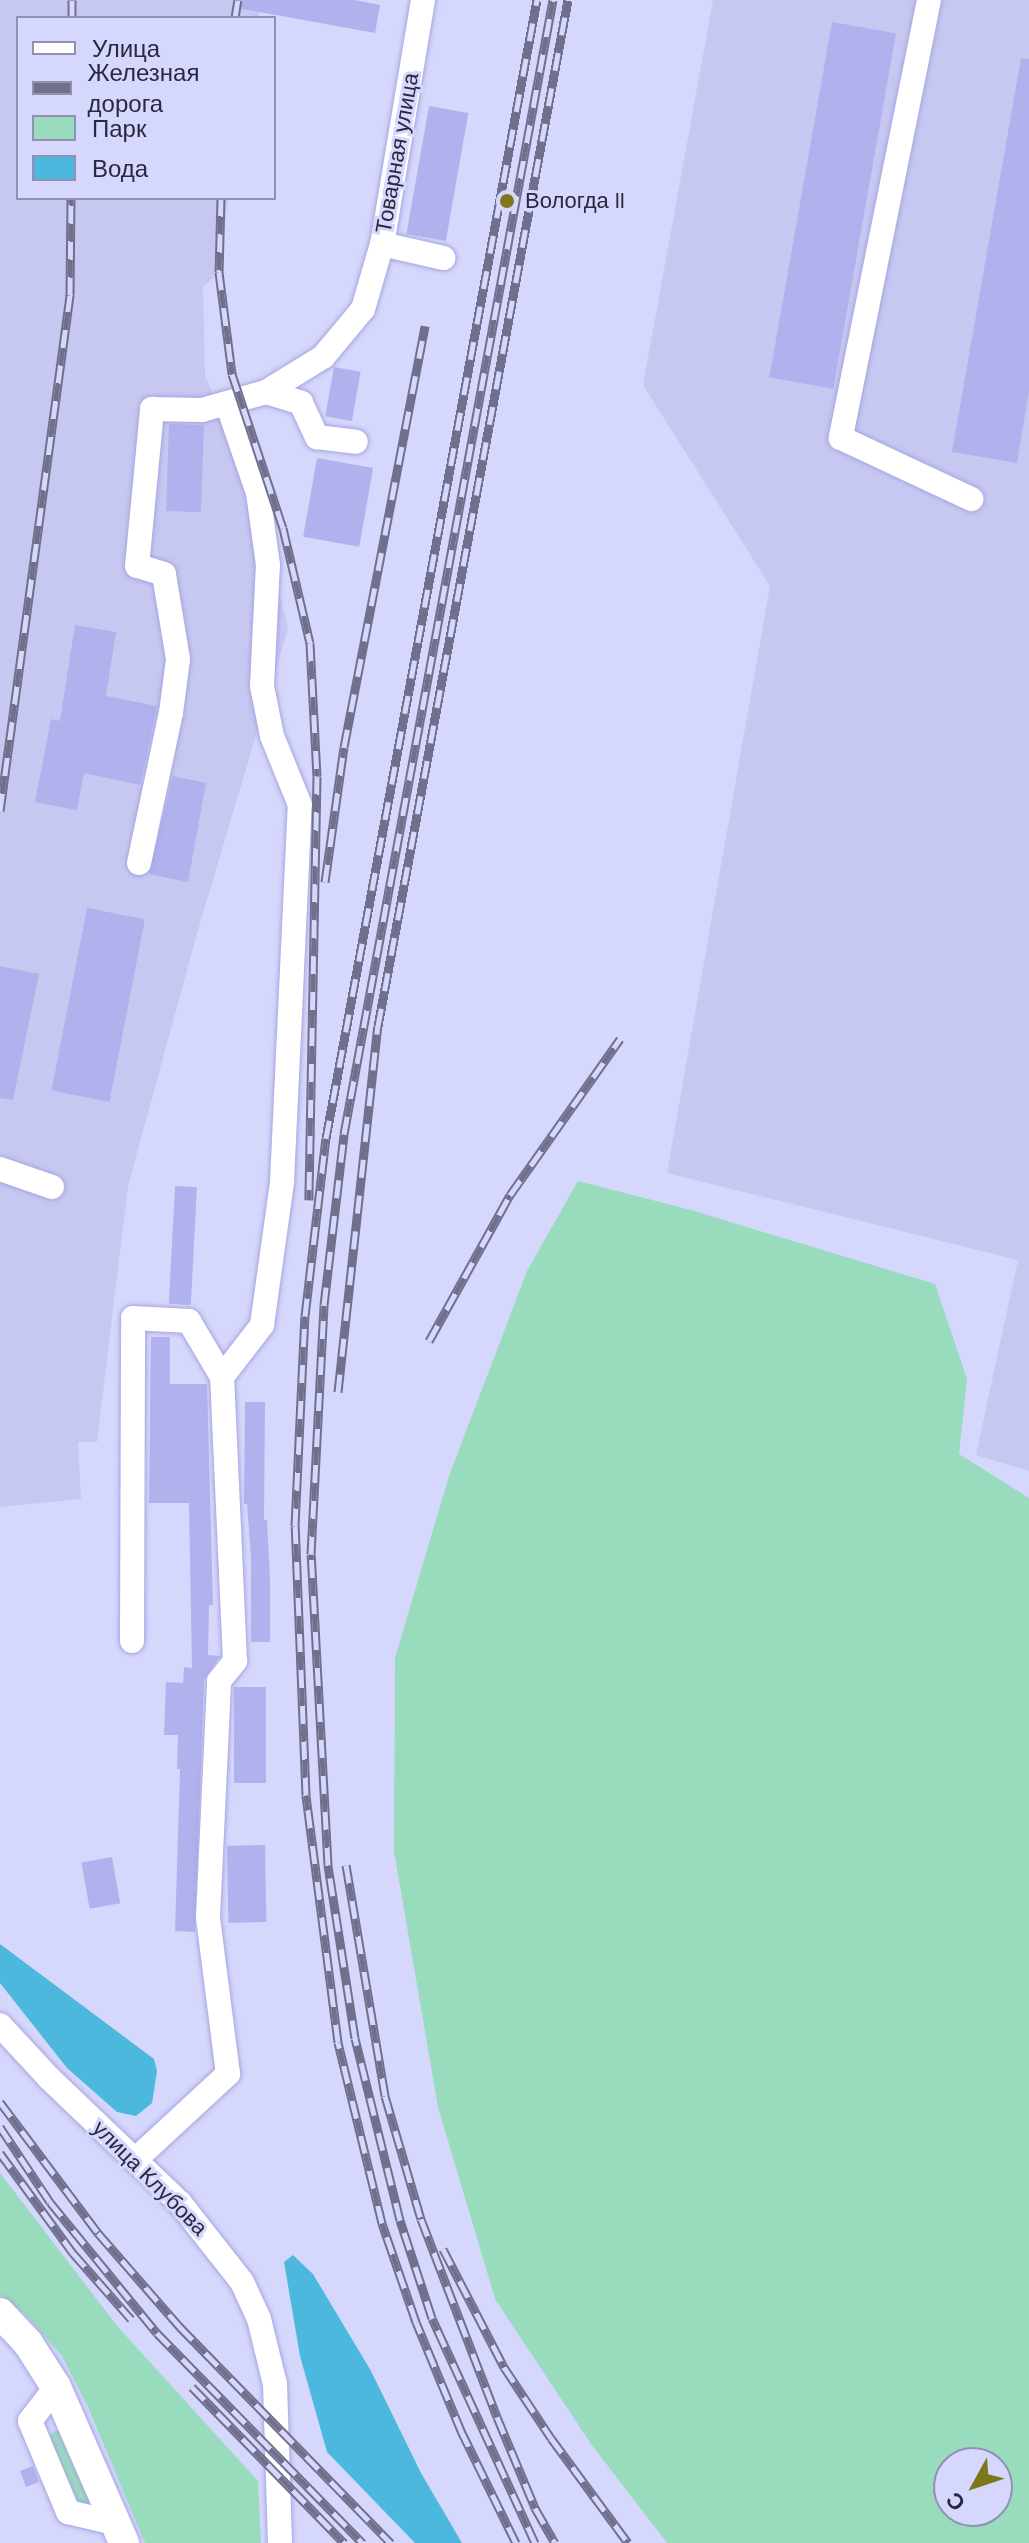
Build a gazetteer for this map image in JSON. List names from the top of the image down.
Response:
{
  "streets": {
    "street": ["Товарная улица", "улица Клубова"]
  },
  "places": ["Вологда II"],
  "legend": [
    "Улица",
    "Железная дорога",
    "Парк",
    "Вода"
  ],
  "north": "bottom left"
}
